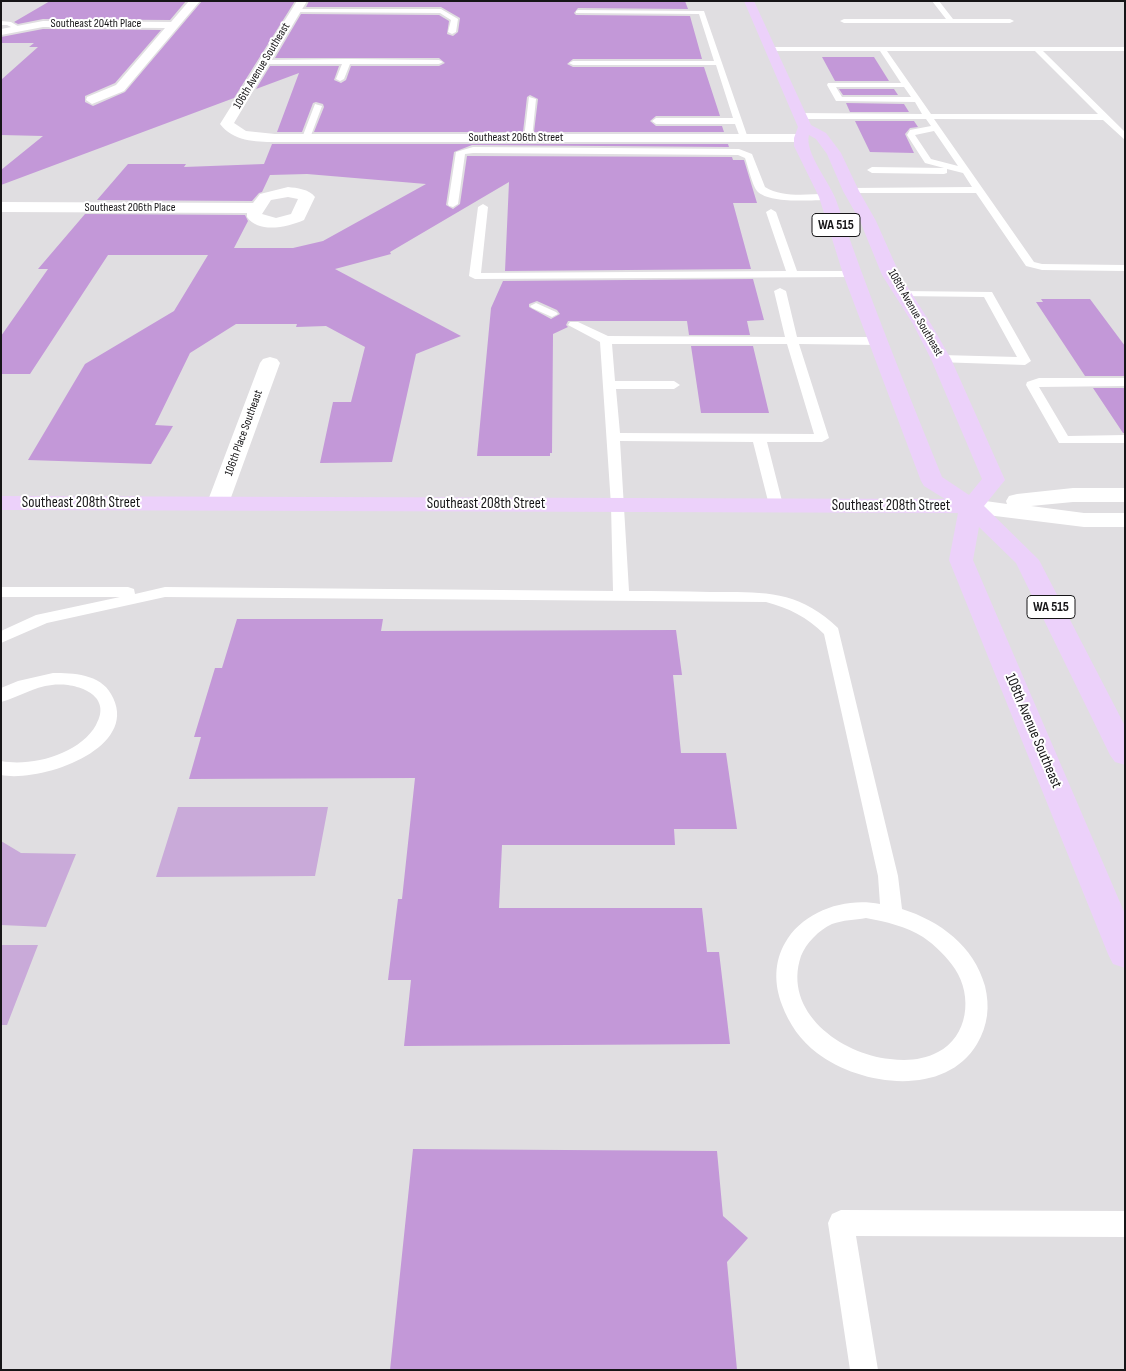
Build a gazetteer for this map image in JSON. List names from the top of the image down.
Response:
{
  "streets": {
    "main road": ["WA 515", "108th Avenue Southeast", "Southeast 208th Street"],
    "street": [
      "Southeast 204th Place",
      "106th Avenue Southeast",
      "Southeast 206th Street",
      "Southeast 206th Place",
      "106th Place Southeast"
    ]
  },
  "crossings": [
    ["106th Avenue Southeast", "Southeast 206th Street"],
    ["Southeast 206th Street", "WA 515"],
    ["Southeast 206th Street", "108th Avenue Southeast"],
    ["WA 515", "108th Avenue Southeast"],
    ["WA 515", "Southeast 208th Street"],
    ["108th Avenue Southeast", "Southeast 208th Street"],
    ["106th Place Southeast", "Southeast 208th Street"]
  ]
}
